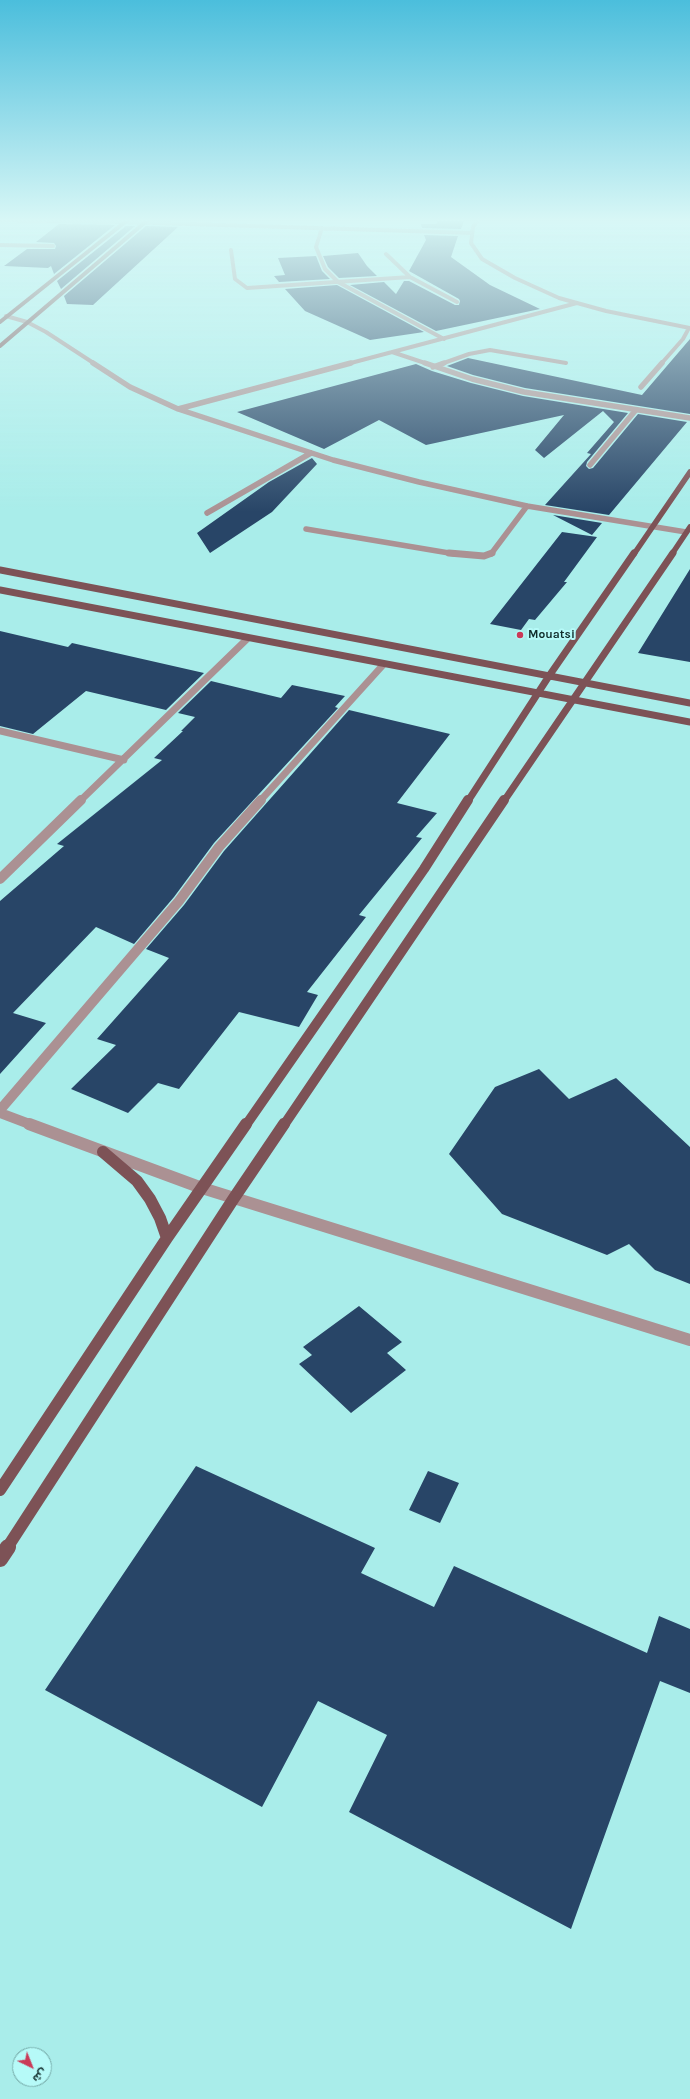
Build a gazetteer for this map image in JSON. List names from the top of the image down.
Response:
{
  "places": ["Mouatsi"],
  "north": "bottom right"
}
